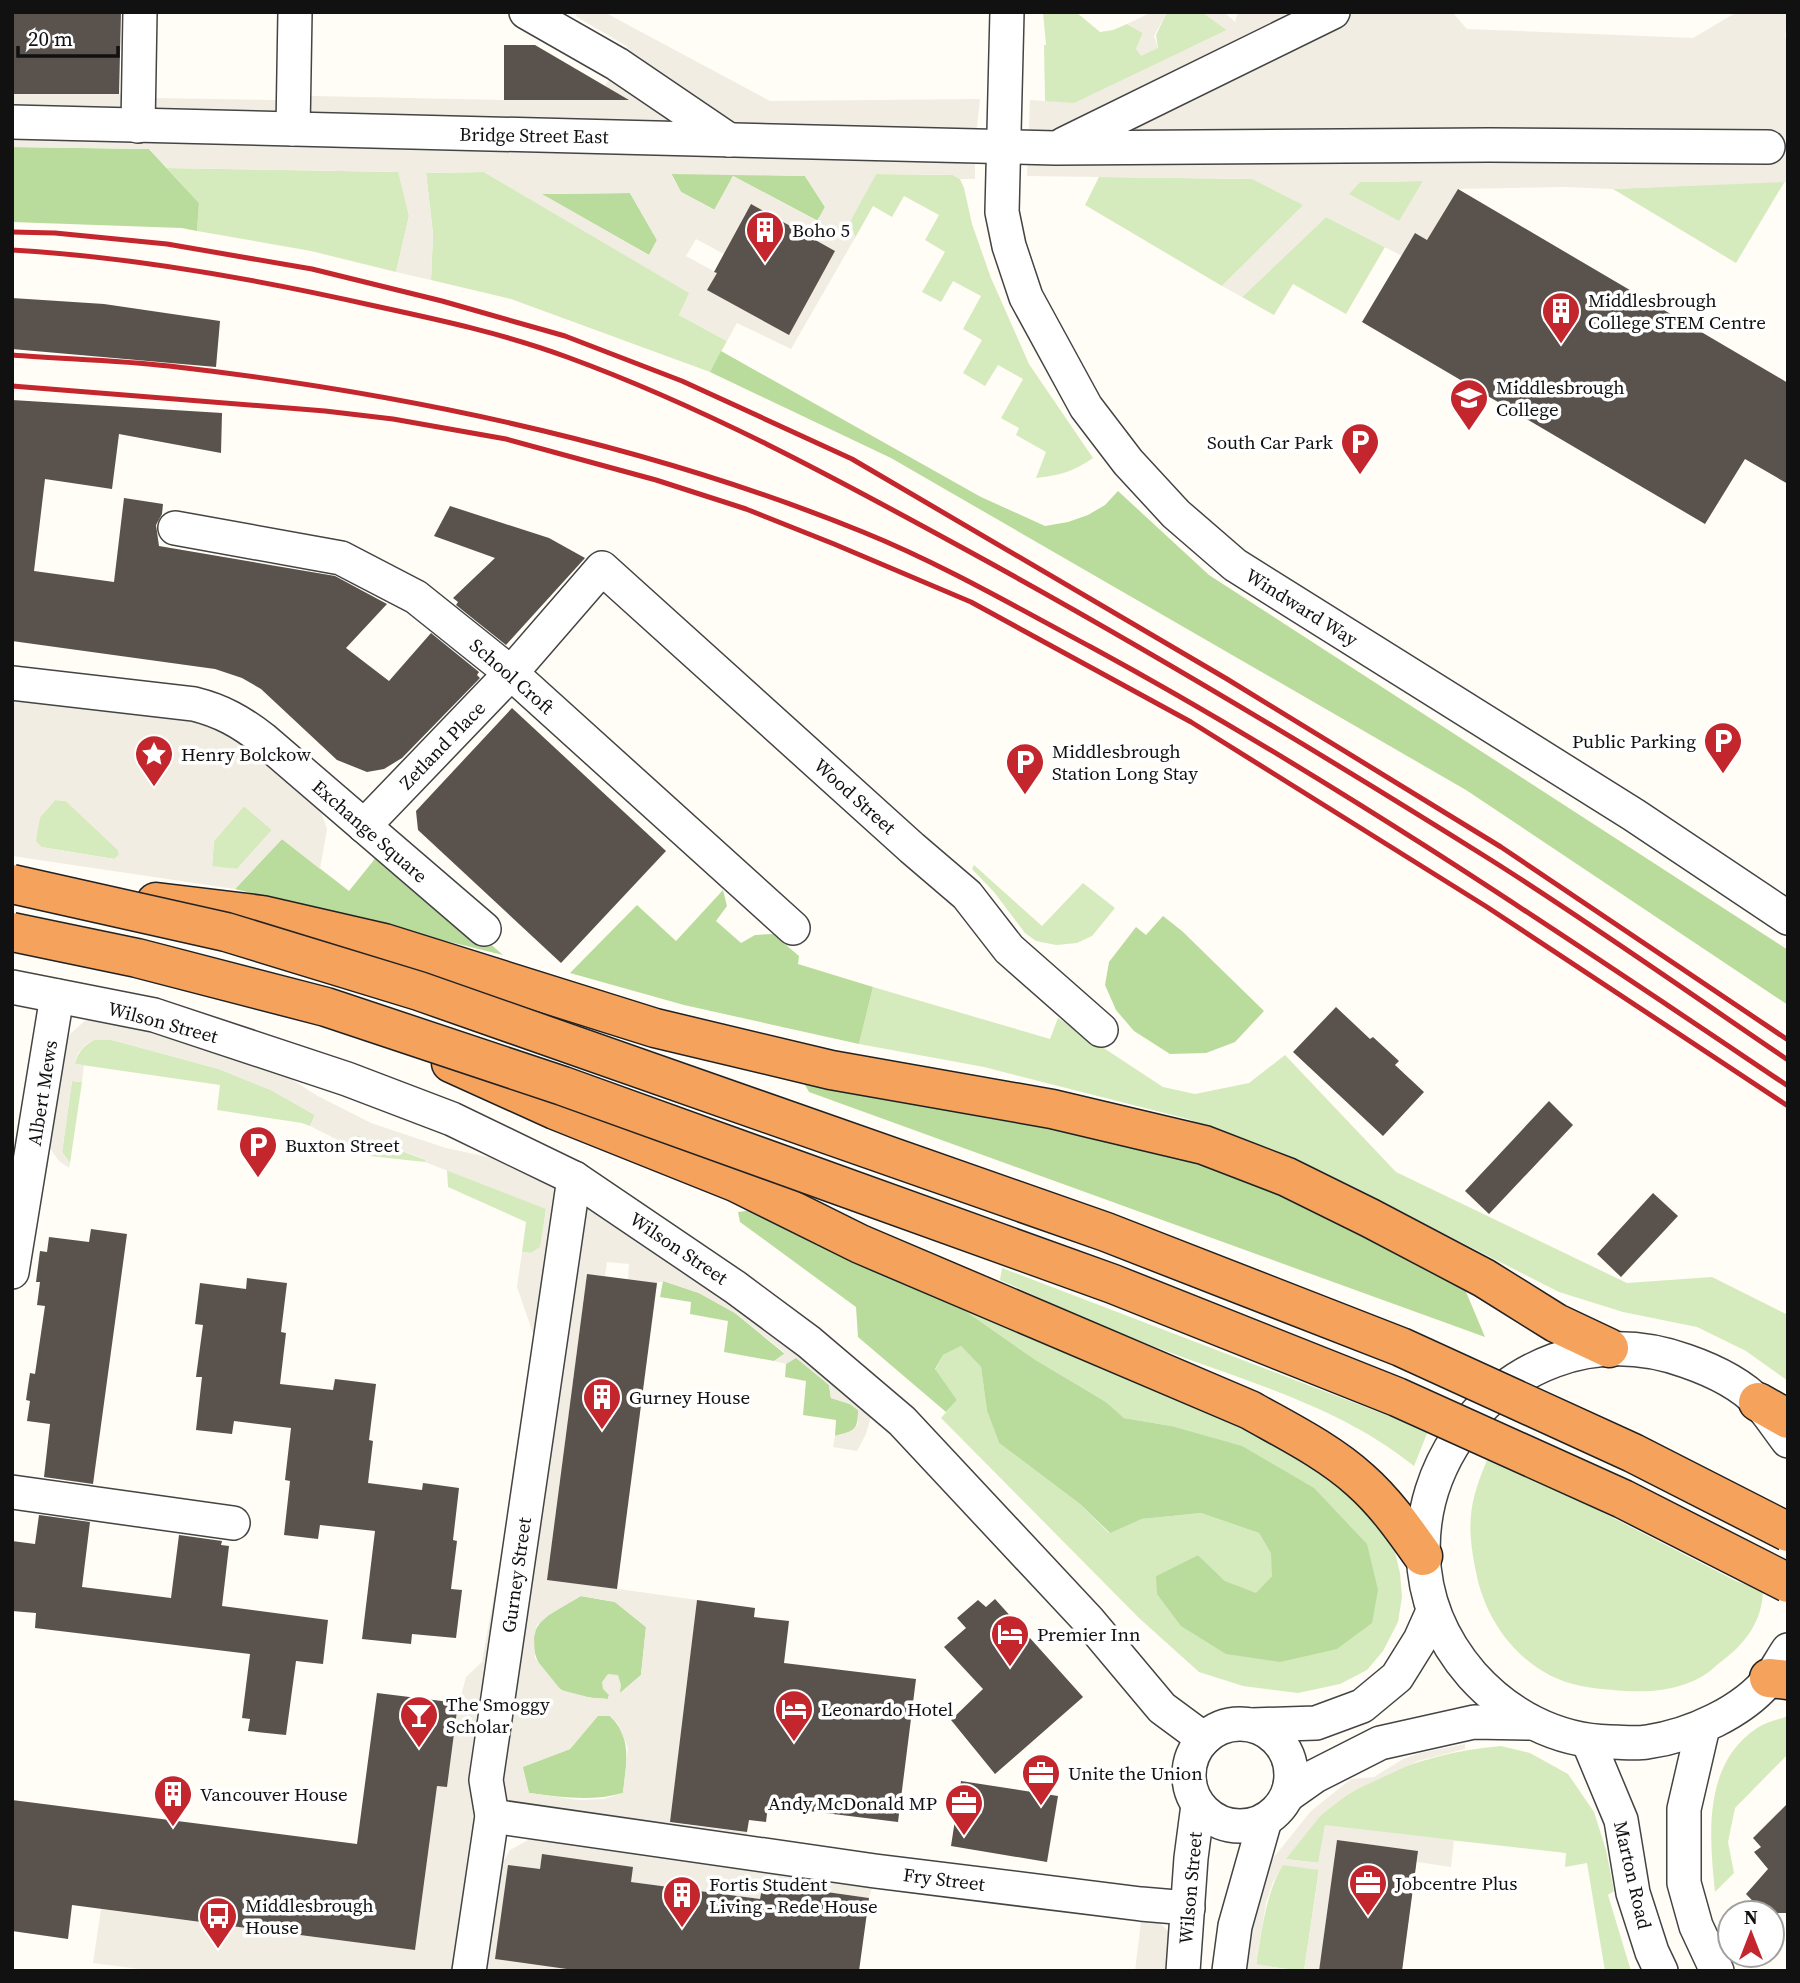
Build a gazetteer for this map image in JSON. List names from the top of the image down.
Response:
{
  "streets": {
    "street": [
      "Bridge Street East",
      "Windward Way",
      "School Croft",
      "Zetland Place",
      "Wood Street",
      "Exchange Square",
      "Wilson Street",
      "Albert Mews",
      "Gurney Street",
      "Marton Road",
      "Fry Street"
    ]
  },
  "crossings": [
    ["Bridge Street East", "Windward Way"],
    ["School Croft", "Zetland Place"],
    ["Zetland Place", "Wood Street"],
    ["Zetland Place", "Exchange Square"],
    ["Wilson Street", "Albert Mews"],
    ["Wilson Street", "Gurney Street"],
    ["Wilson Street", "Fry Street"],
    ["Gurney Street", "Fry Street"]
  ],
  "places": {
    "building": [
      "Boho 5",
      "Middlesbrough College STEM Centre",
      "Gurney House",
      "Vancouver House",
      "Fortis Student Living - Rede House"
    ],
    "school or university": ["Middlesbrough College"],
    "parking": [
      "South Car Park",
      "Public Parking",
      "Middlesbrough Station Long Stay",
      "Buxton Street"
    ],
    "place": ["Henry Bolckow"],
    "hotel": ["Premier Inn", "Leonardo Hotel"],
    "bar": ["The Smoggy Scholar"],
    "office": ["Unite the Union", "Andy McDonald MP", "Jobcentre Plus"],
    "bus stop": ["Middlesbrough House"]
  },
  "scale_bar": "20 m",
  "north": "top"
}
